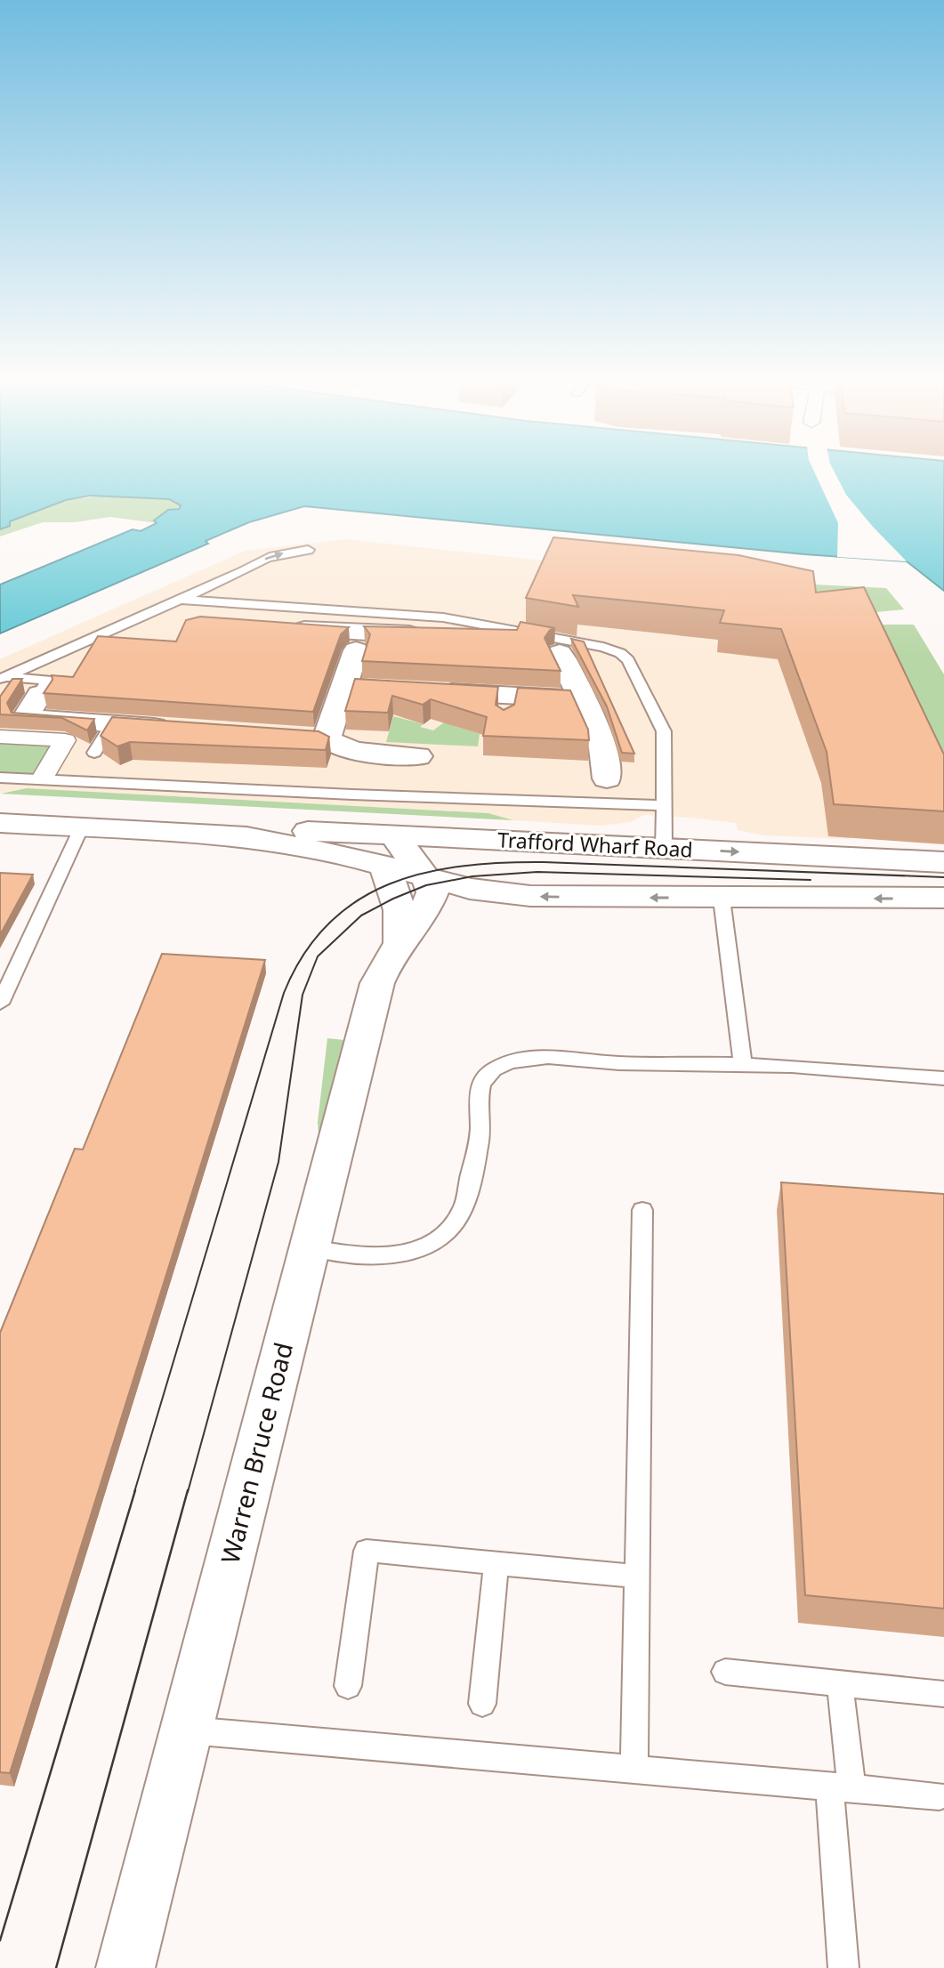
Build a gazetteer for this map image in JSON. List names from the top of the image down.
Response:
{
  "streets": {
    "street": ["Trafford Wharf Road", "Warren Bruce Road"]
  },
  "crossings": [
    ["Trafford Wharf Road", "Warren Bruce Road"]
  ]
}
